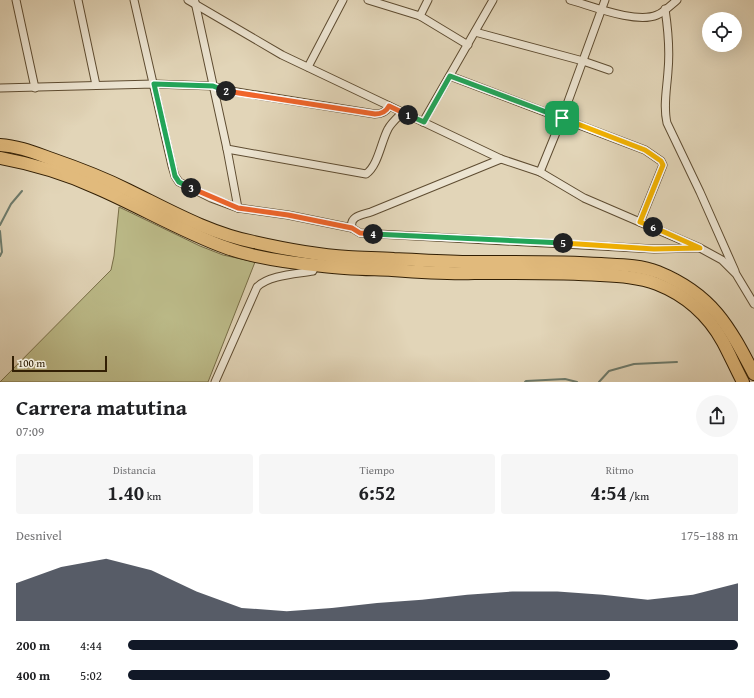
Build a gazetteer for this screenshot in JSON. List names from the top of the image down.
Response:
{
  "scale_bar": "100 m",
  "page": {
    "pins": [
      "2",
      "1",
      "3",
      "6",
      "4",
      "5"
    ],
    "scale": "100 m",
    "heading": ["Carrera matutina", "07:09"],
    "stats": [
      ["Distancia", "1.40 km"],
      ["Tiempo", "6:52"],
      ["Ritmo", "4:54 /km"]
    ],
    "chart": ["Desnivel", "175–188 m"],
    "list": [
      {
        "name": "200 m",
        "note": "4:44"
      },
      {
        "name": "400 m",
        "note": "5:02"
      }
    ]
  }
}
